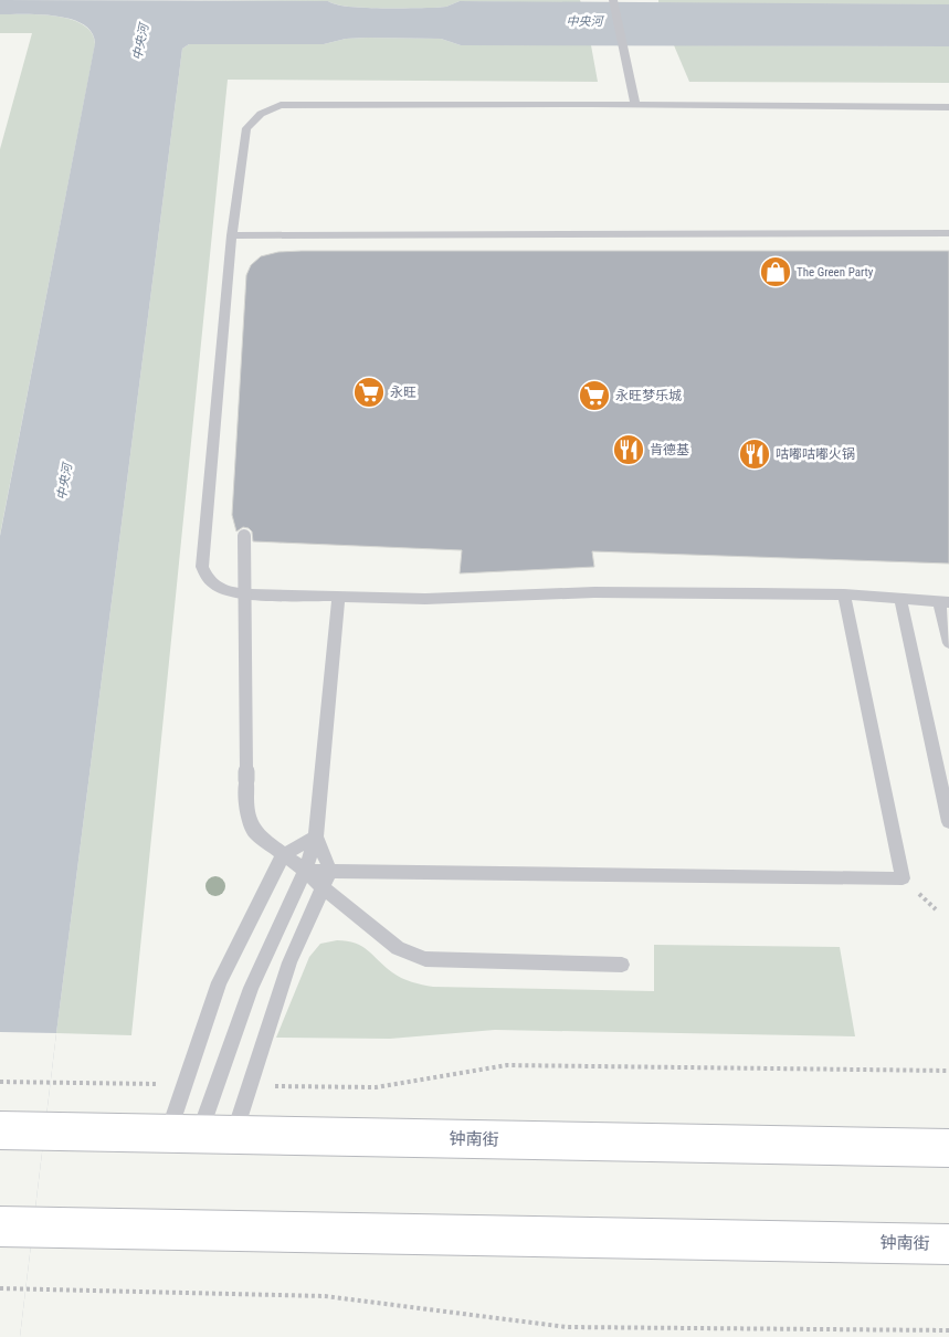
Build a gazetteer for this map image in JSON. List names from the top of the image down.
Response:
{
  "streets": {
    "main road": ["钟南街"]
  },
  "water": ["中央河"],
  "places": {
    "shop": ["The Green Party"],
    "supermarket": ["永旺", "永旺梦乐城"],
    "restaurant": ["肯德基", "咕嘟咕嘟火锅"]
  }
}
